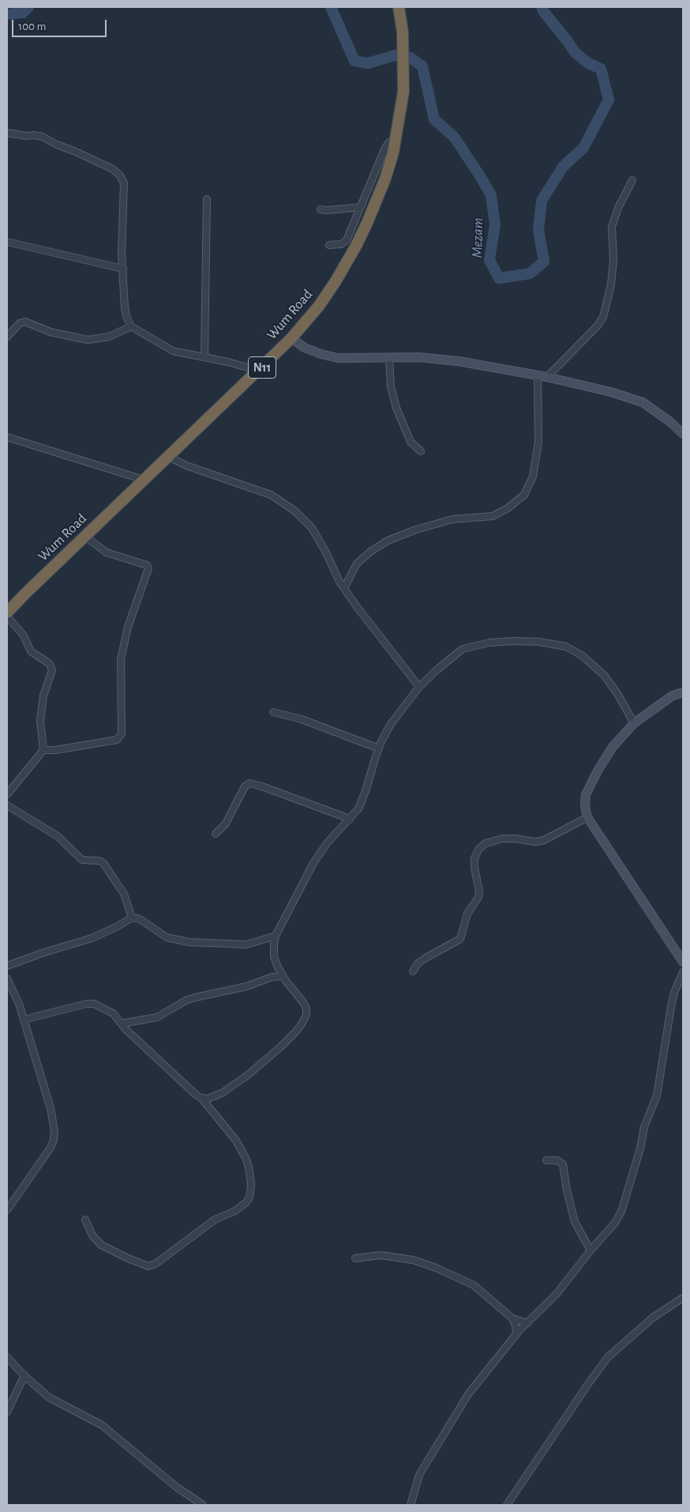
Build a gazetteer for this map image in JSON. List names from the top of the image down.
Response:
{
  "streets": {
    "highway": ["Wum Road", "N11"]
  },
  "water": ["Mezam"],
  "scale_bar": "100 m"
}
